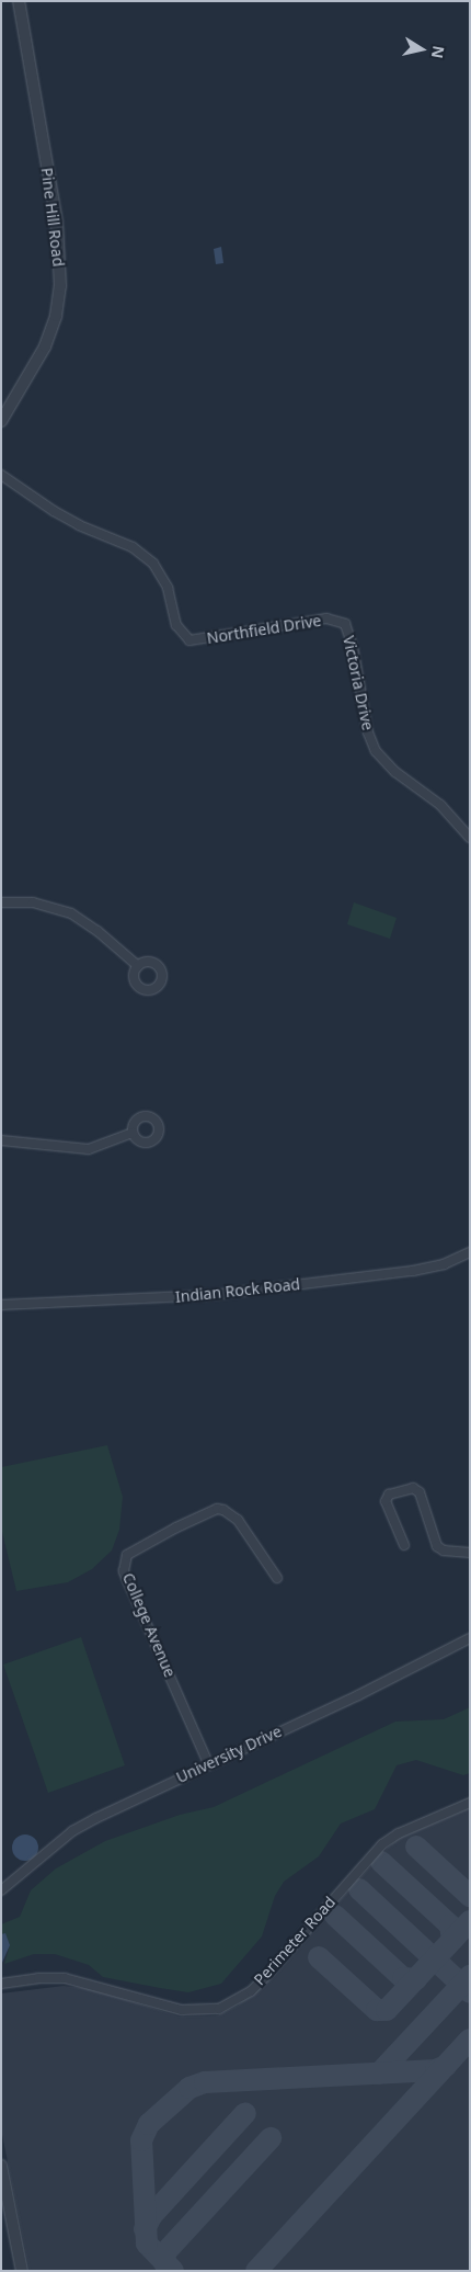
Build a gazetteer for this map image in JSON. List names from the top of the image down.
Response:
{
  "streets": {
    "street": [
      "Pine Hill Road",
      "Northfield Drive",
      "Victoria Drive",
      "Indian Rock Road",
      "College Avenue",
      "University Drive",
      "Perimeter Road"
    ]
  },
  "crossings": [
    ["Northfield Drive", "Victoria Drive"],
    ["College Avenue", "University Drive"]
  ],
  "north": "right"
}
